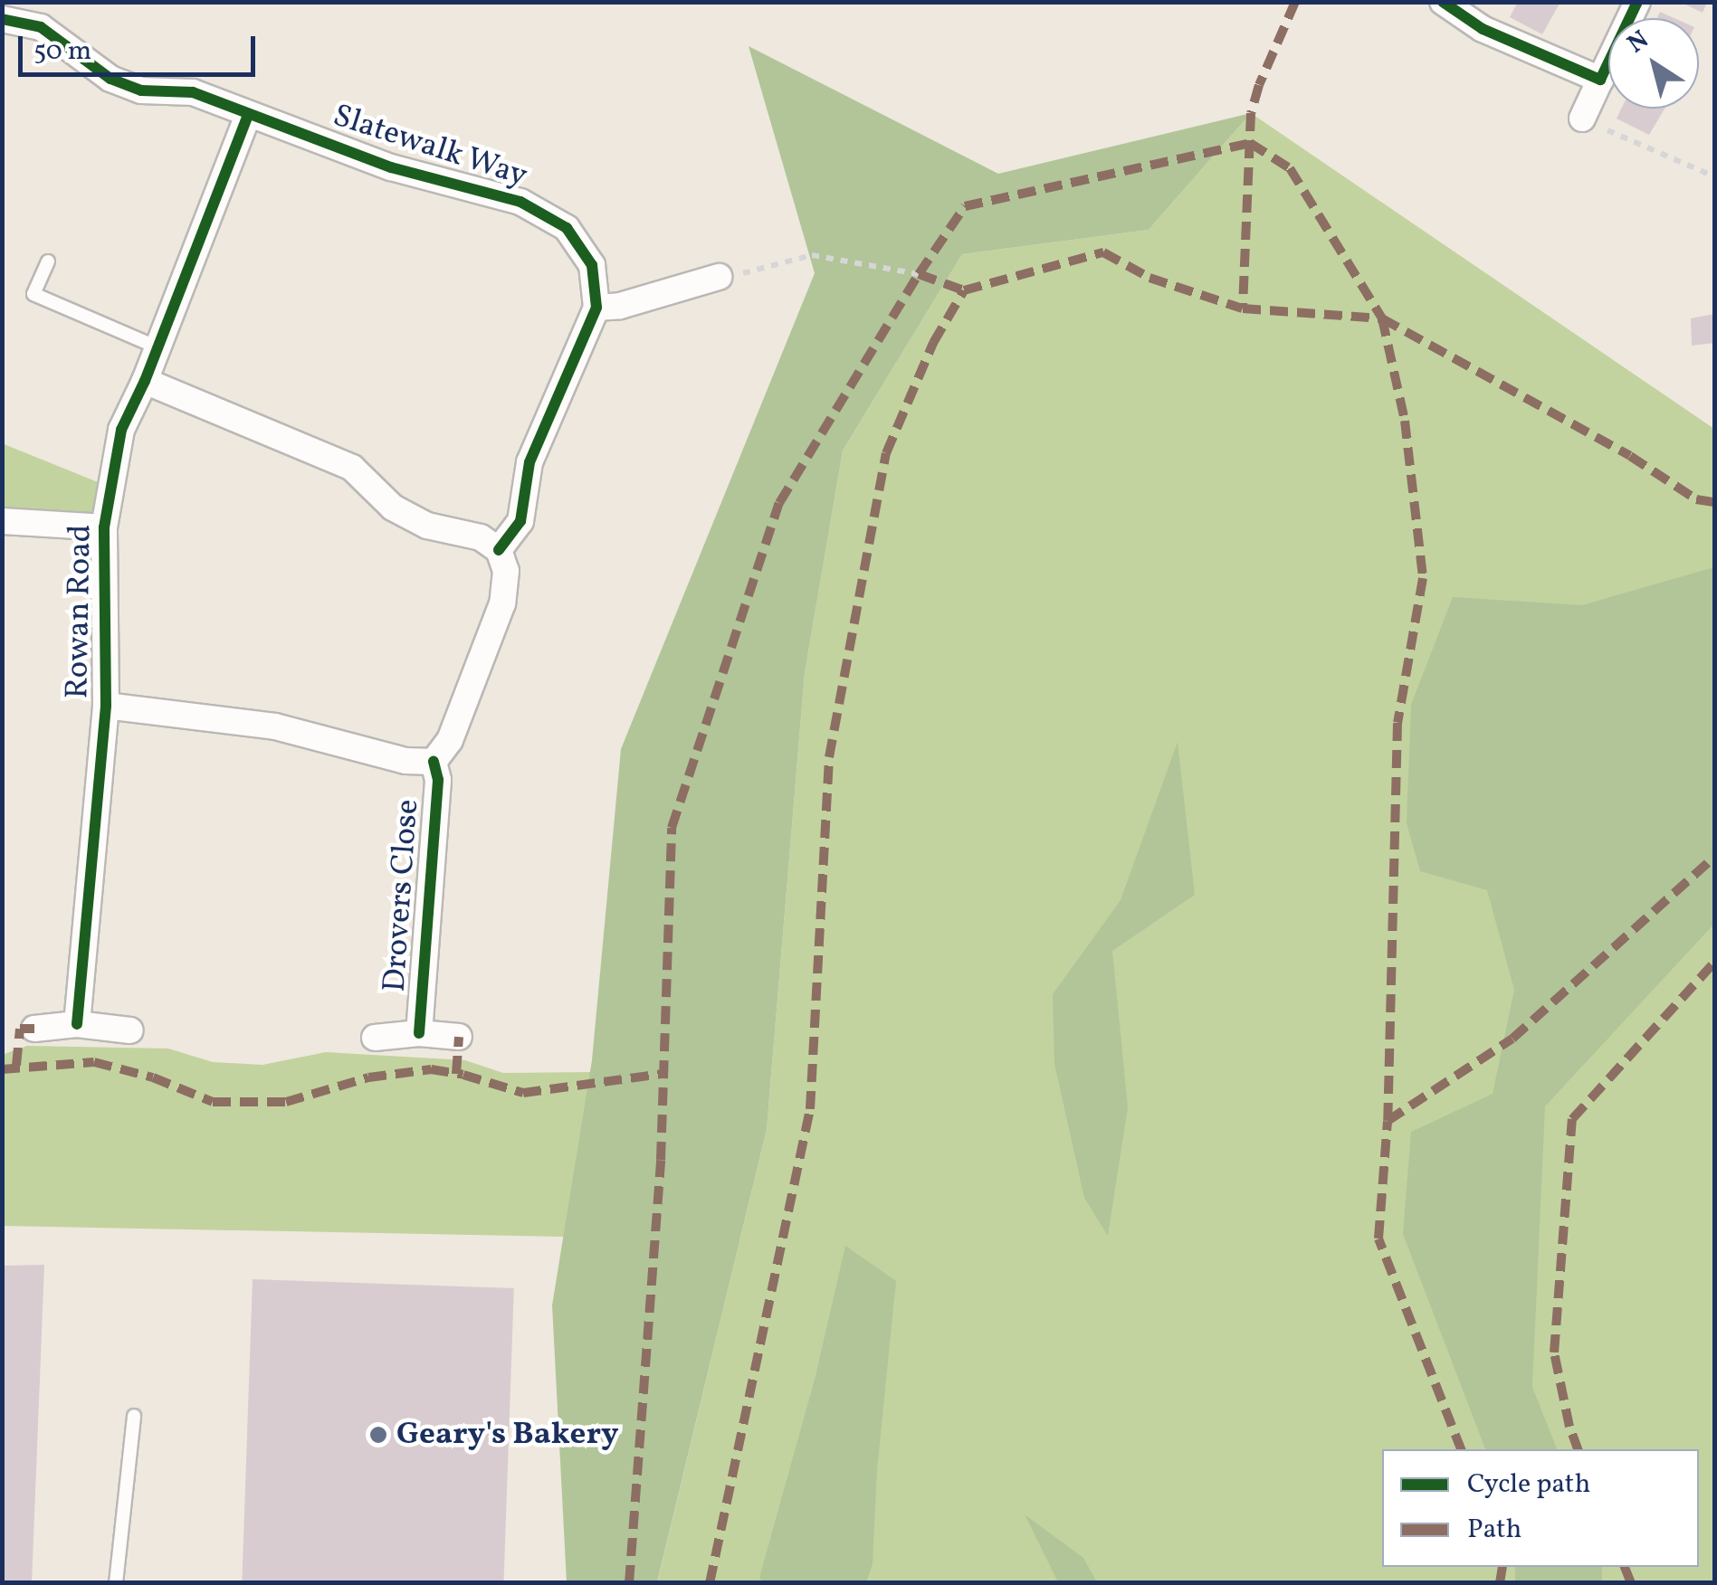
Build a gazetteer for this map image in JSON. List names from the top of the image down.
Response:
{
  "streets": {
    "street": ["Slatewalk Way", "Rowan Road", "Drovers Close"]
  },
  "crossings": [
    ["Slatewalk Way", "Rowan Road"]
  ],
  "places": ["Geary's Bakery"],
  "legend": ["Cycle path", "Path"],
  "scale_bar": "50 m",
  "north": "top left"
}
